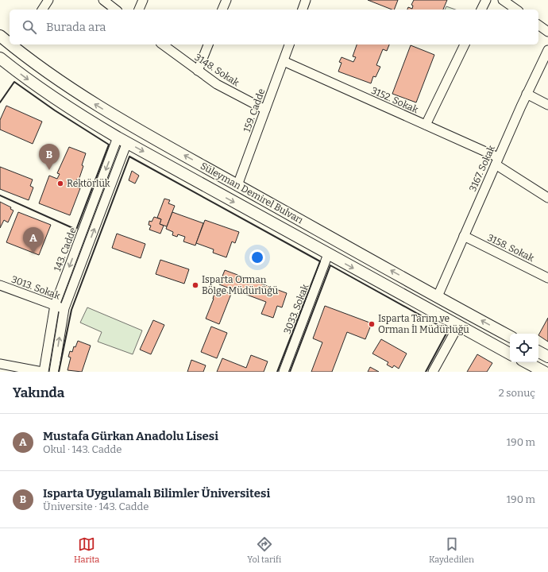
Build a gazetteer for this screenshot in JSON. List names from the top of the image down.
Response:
{
  "streets": {
    "main road": ["Süleyman Demirel Bulvarı"],
    "street": [
      "3148. Sokak",
      "3152. Sokak",
      "159. Cadde",
      "3167. Sokak",
      "3158. Sokak",
      "143. Cadde",
      "3013. Sokak",
      "3033. Sokak"
    ]
  },
  "crossings": [
    ["3148. Sokak", "159. Cadde"],
    ["3152. Sokak", "159. Cadde"],
    ["3152. Sokak", "3167. Sokak"],
    ["159. Cadde", "Süleyman Demirel Bulvarı"],
    ["3167. Sokak", "Süleyman Demirel Bulvarı"],
    ["3167. Sokak", "3158. Sokak"],
    ["143. Cadde", "3013. Sokak"]
  ],
  "places": ["Rektörlük", "Isparta Orman Bölge Müdürlüğü", "Isparta Tarım ve Orman İl Müdürlüğü"],
  "page": {
    "search": "Burada ara",
    "pins": ["B", "A"],
    "heading": ["Yakında", "2 sonuç"],
    "list": [
      {
        "mark": "A",
        "name": "Mustafa Gürkan Anadolu Lisesi",
        "note": "Okul · 143. Cadde",
        "value": "190 m"
      },
      {
        "mark": "B",
        "name": "Isparta Uygulamalı Bilimler Üniversitesi",
        "note": "Üniversite · 143. Cadde",
        "value": "190 m"
      }
    ],
    "nav": ["Harita", "Yol tarifi", "Kaydedilen"]
  }
}
